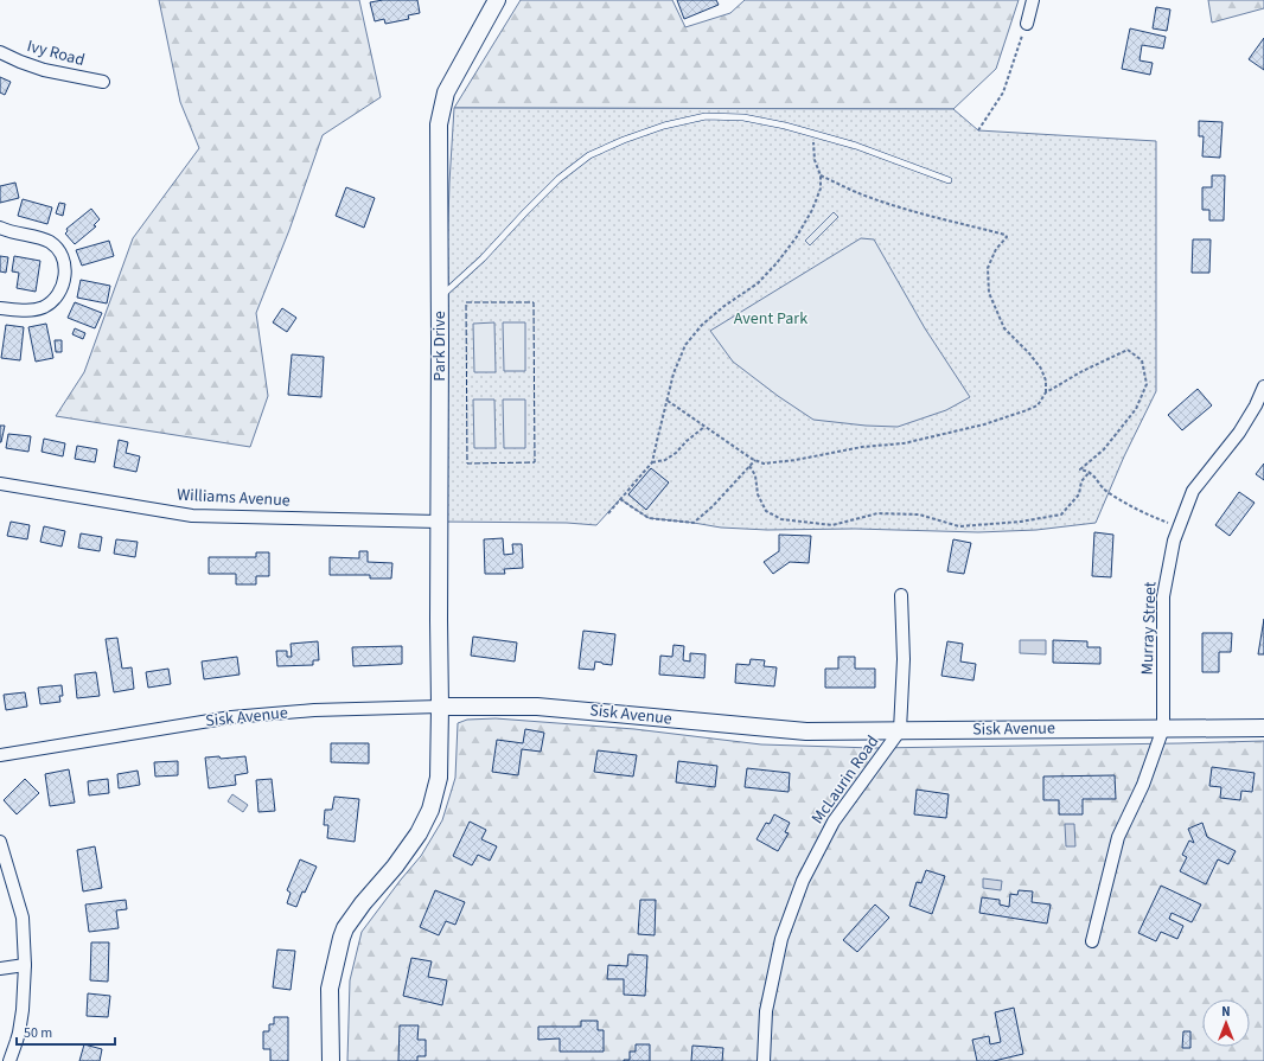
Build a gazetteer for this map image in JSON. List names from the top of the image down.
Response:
{
  "streets": {
    "street": [
      "Ivy Road",
      "Park Drive",
      "Williams Avenue",
      "Murray Street",
      "Sisk Avenue",
      "McLaurin Road"
    ]
  },
  "crossings": [
    ["Park Drive", "Williams Avenue"],
    ["Park Drive", "Sisk Avenue"],
    ["Murray Street", "Sisk Avenue"],
    ["Sisk Avenue", "McLaurin Road"]
  ],
  "parks": ["Avent Park"],
  "scale_bar": "50 m",
  "north": "top"
}
